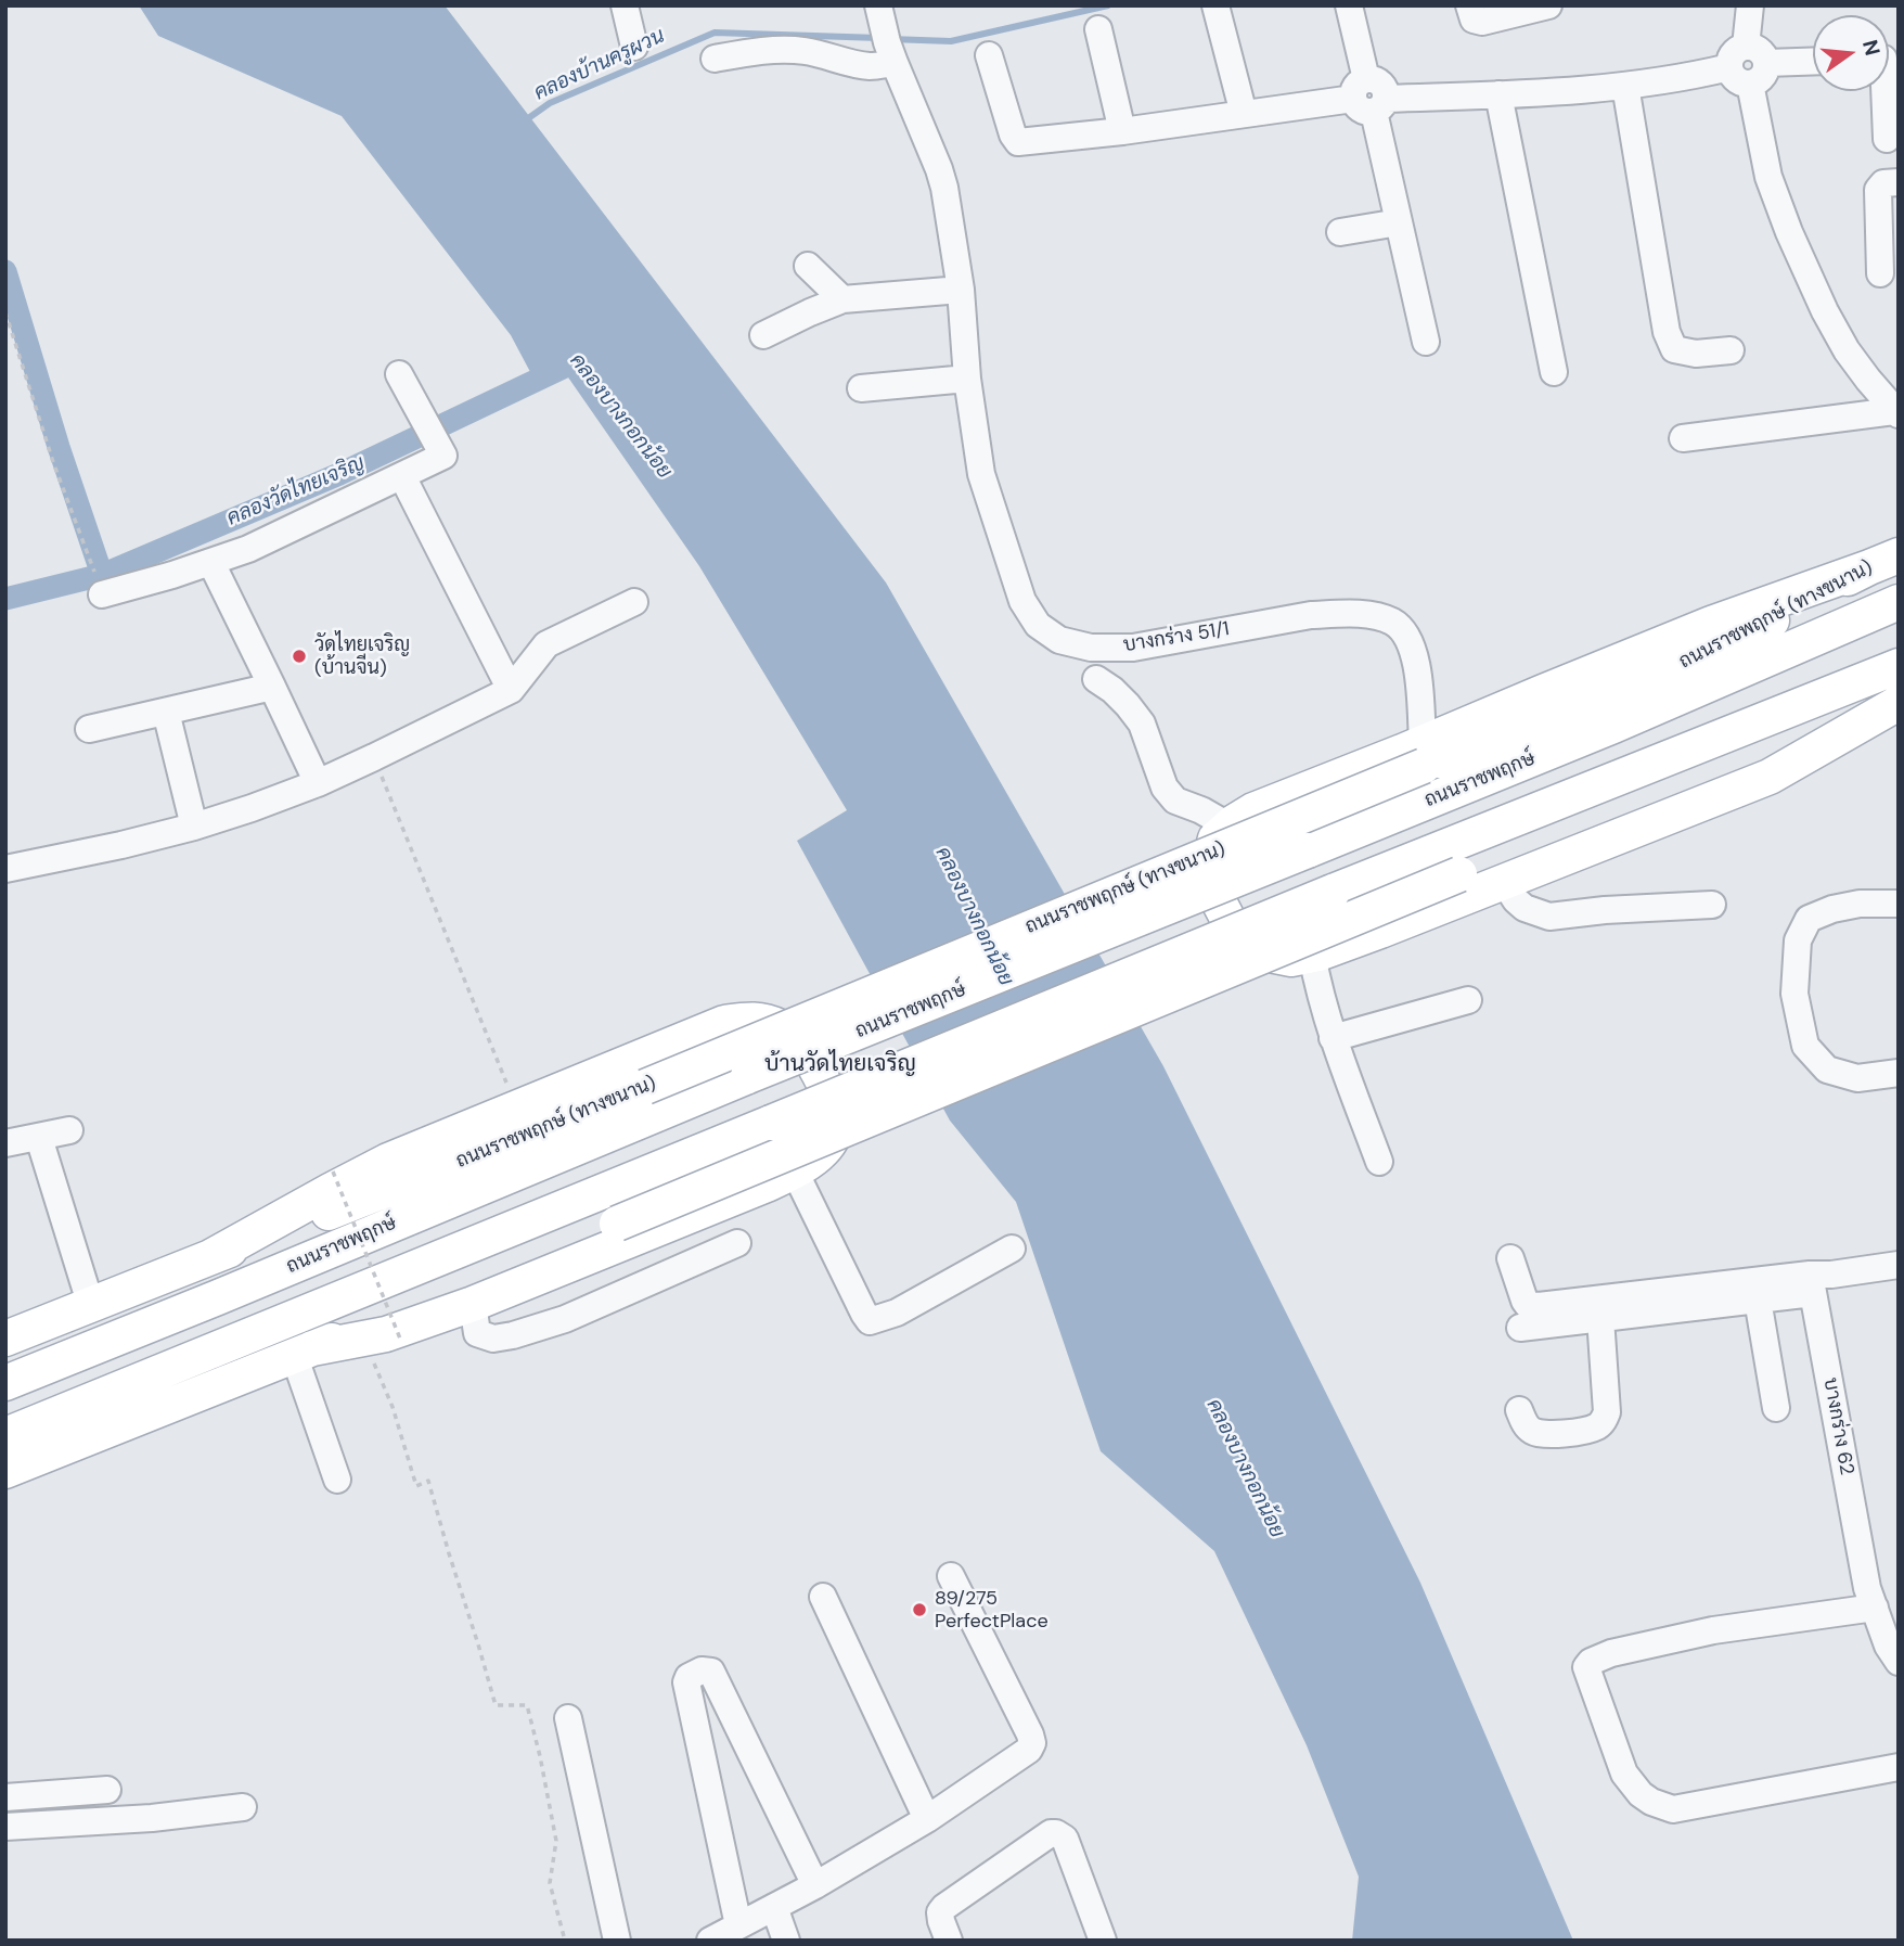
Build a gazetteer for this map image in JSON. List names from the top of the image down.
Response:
{
  "streets": {
    "main road": ["ถนนราชพฤกษ์ (ทางขนาน)", "ถนนราชพฤกษ์"],
    "street": ["บางกร่าง 51/1", "บางกร่าง 62"]
  },
  "crossings": [
    ["ถนนราชพฤกษ์ (ทางขนาน)", "บางกร่าง 51/1"]
  ],
  "districts": ["บ้านวัดไทยเจริญ"],
  "water": ["คลองบ้านครูผวน", "คลองบางกอกน้อย", "คลองวัดไทยเจริญ"],
  "places": ["วัดไทยเจริญ (บ้านจีน)", "89/275 PerfectPlace"],
  "north": "right"
}
